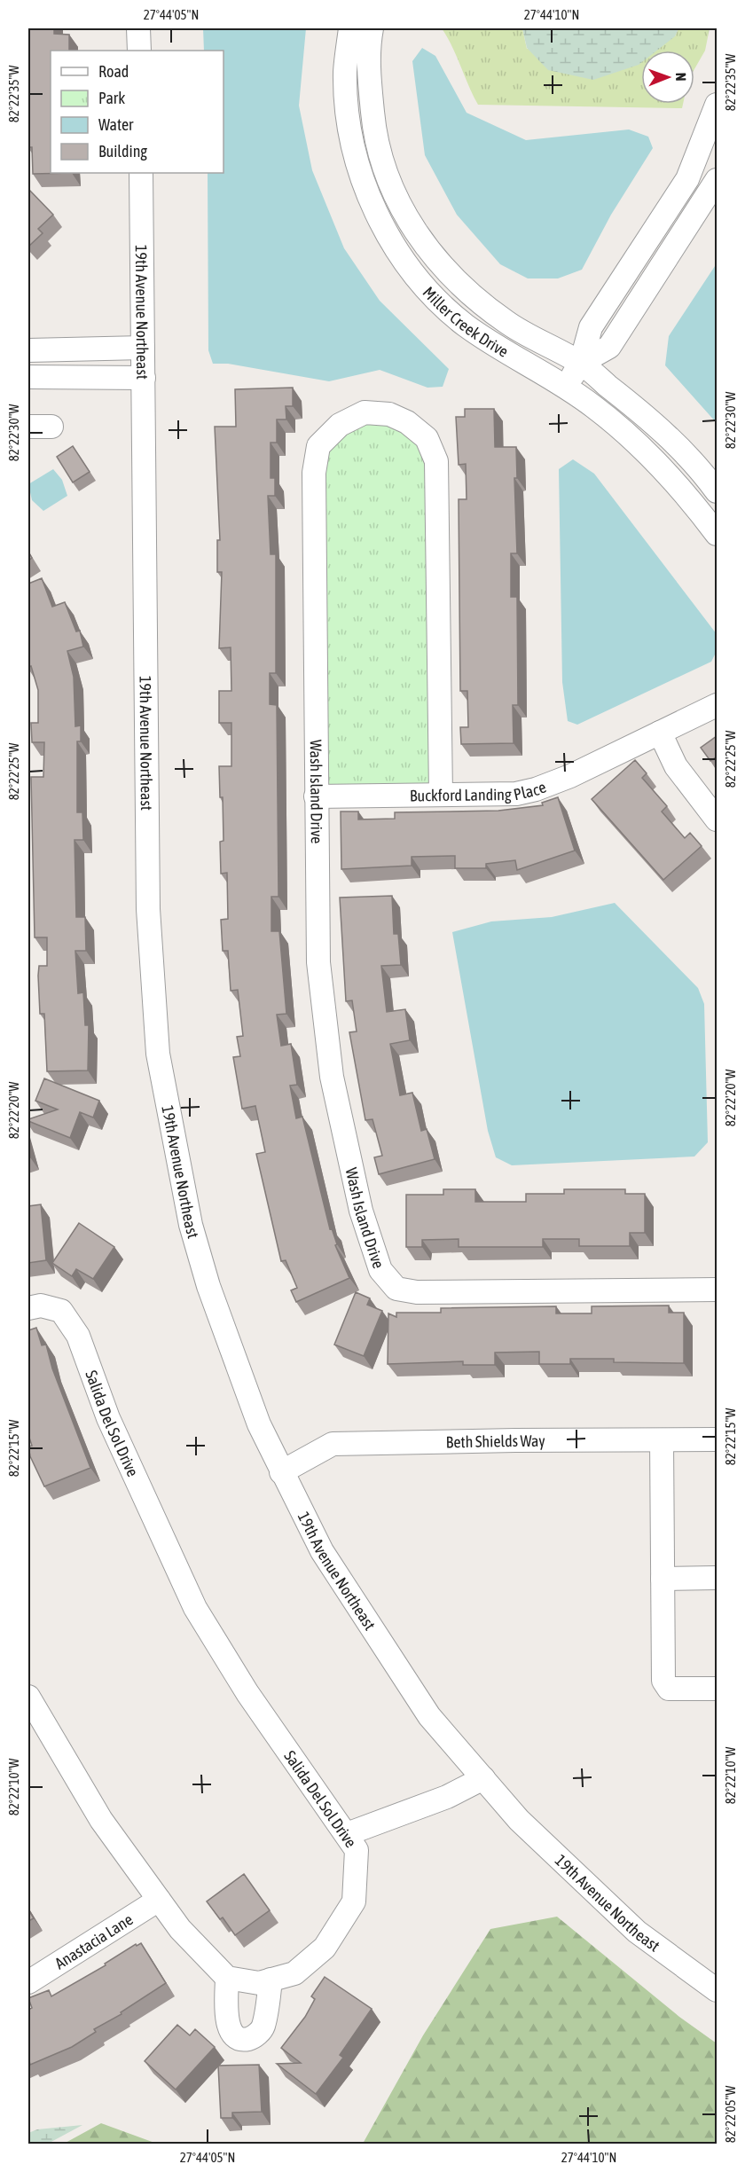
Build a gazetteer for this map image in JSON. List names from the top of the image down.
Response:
{
  "streets": {
    "street": [
      "19th Avenue Northeast",
      "Miller Creek Drive",
      "Buckford Landing Place",
      "Wash Island Drive",
      "Salida Del Sol Drive",
      "Beth Shields Way",
      "Anastacia Lane"
    ]
  },
  "crossings": [
    ["19th Avenue Northeast", "Beth Shields Way"],
    ["Buckford Landing Place", "Wash Island Drive"]
  ],
  "legend": [
    "Road",
    "Park",
    "Water",
    "Building"
  ],
  "north": "right",
  "coordinates": [
    "27°44'05\"N",
    "27°44'10\"N",
    "82°22'35\"W",
    "82°22'30\"W",
    "82°22'25\"W",
    "82°22'20\"W",
    "82°22'15\"W",
    "82°22'10\"W",
    "82°22'05\"W"
  ]
}
